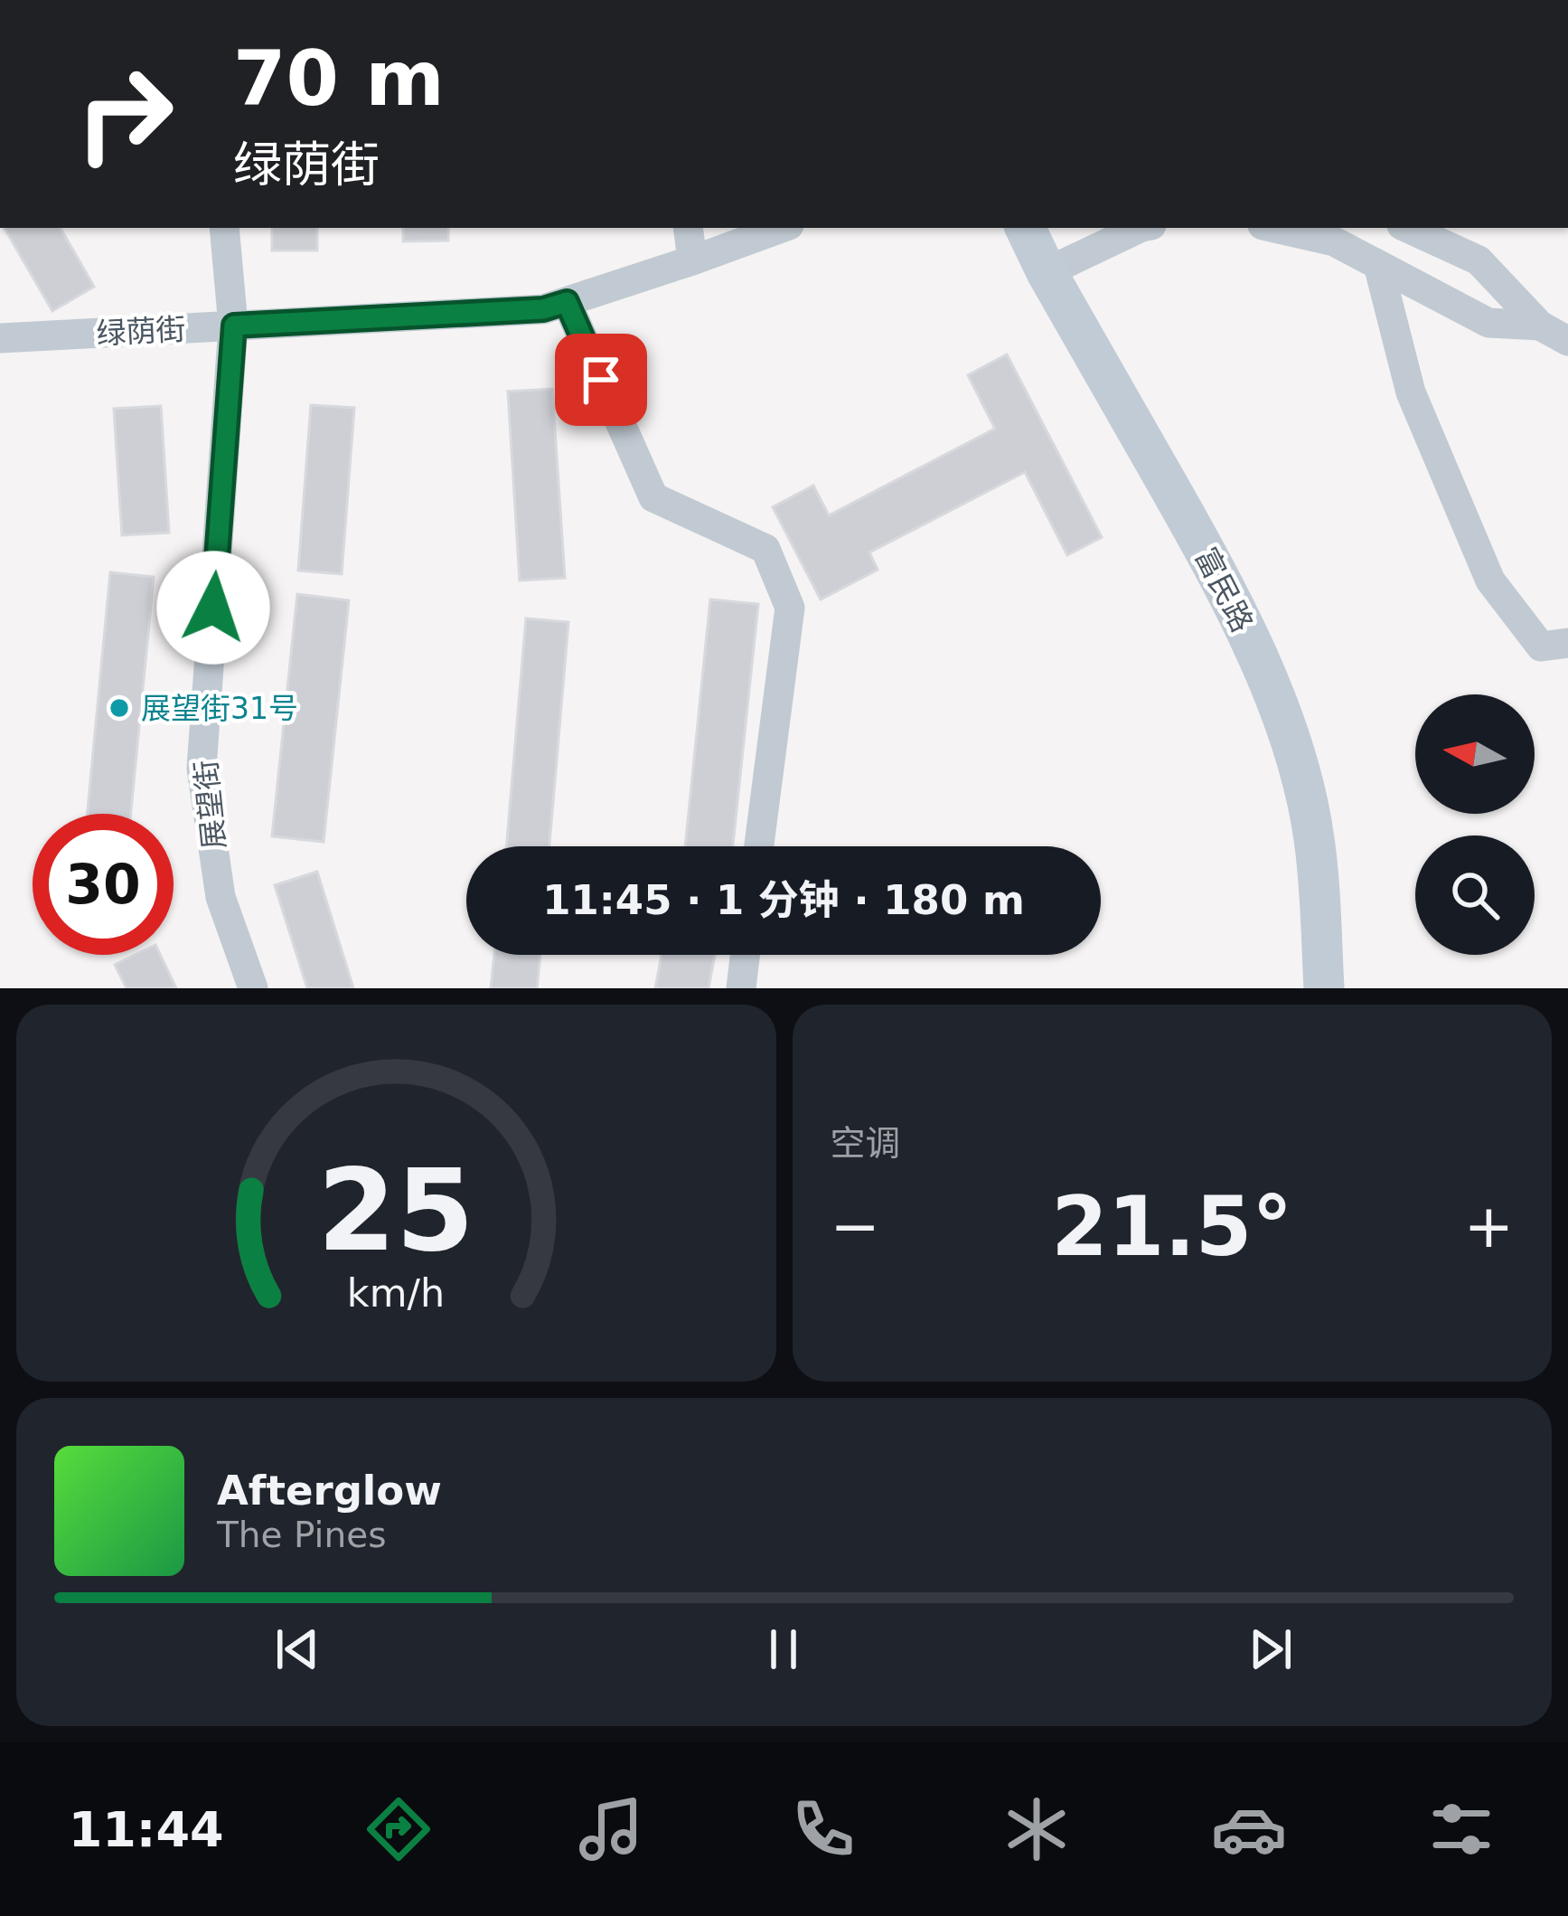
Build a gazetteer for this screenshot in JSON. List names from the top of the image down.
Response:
{
  "streets": {
    "street": ["绿荫街", "富民路", "展望街"]
  },
  "crossings": [
    ["绿荫街", "展望街"]
  ],
  "places": ["展望街31号"],
  "north": "left",
  "page": {
    "turn": ["70 m", "绿荫街"],
    "limit": "30",
    "trip": "11:45 · 1 分钟 · 180 m",
    "tile": "空调",
    "heat": ["−", "21.5°", "+"],
    "song": ["Afterglow", "The Pines"],
    "tabs": "11:44",
    "gauge": ["25", "km/h"]
  }
}
